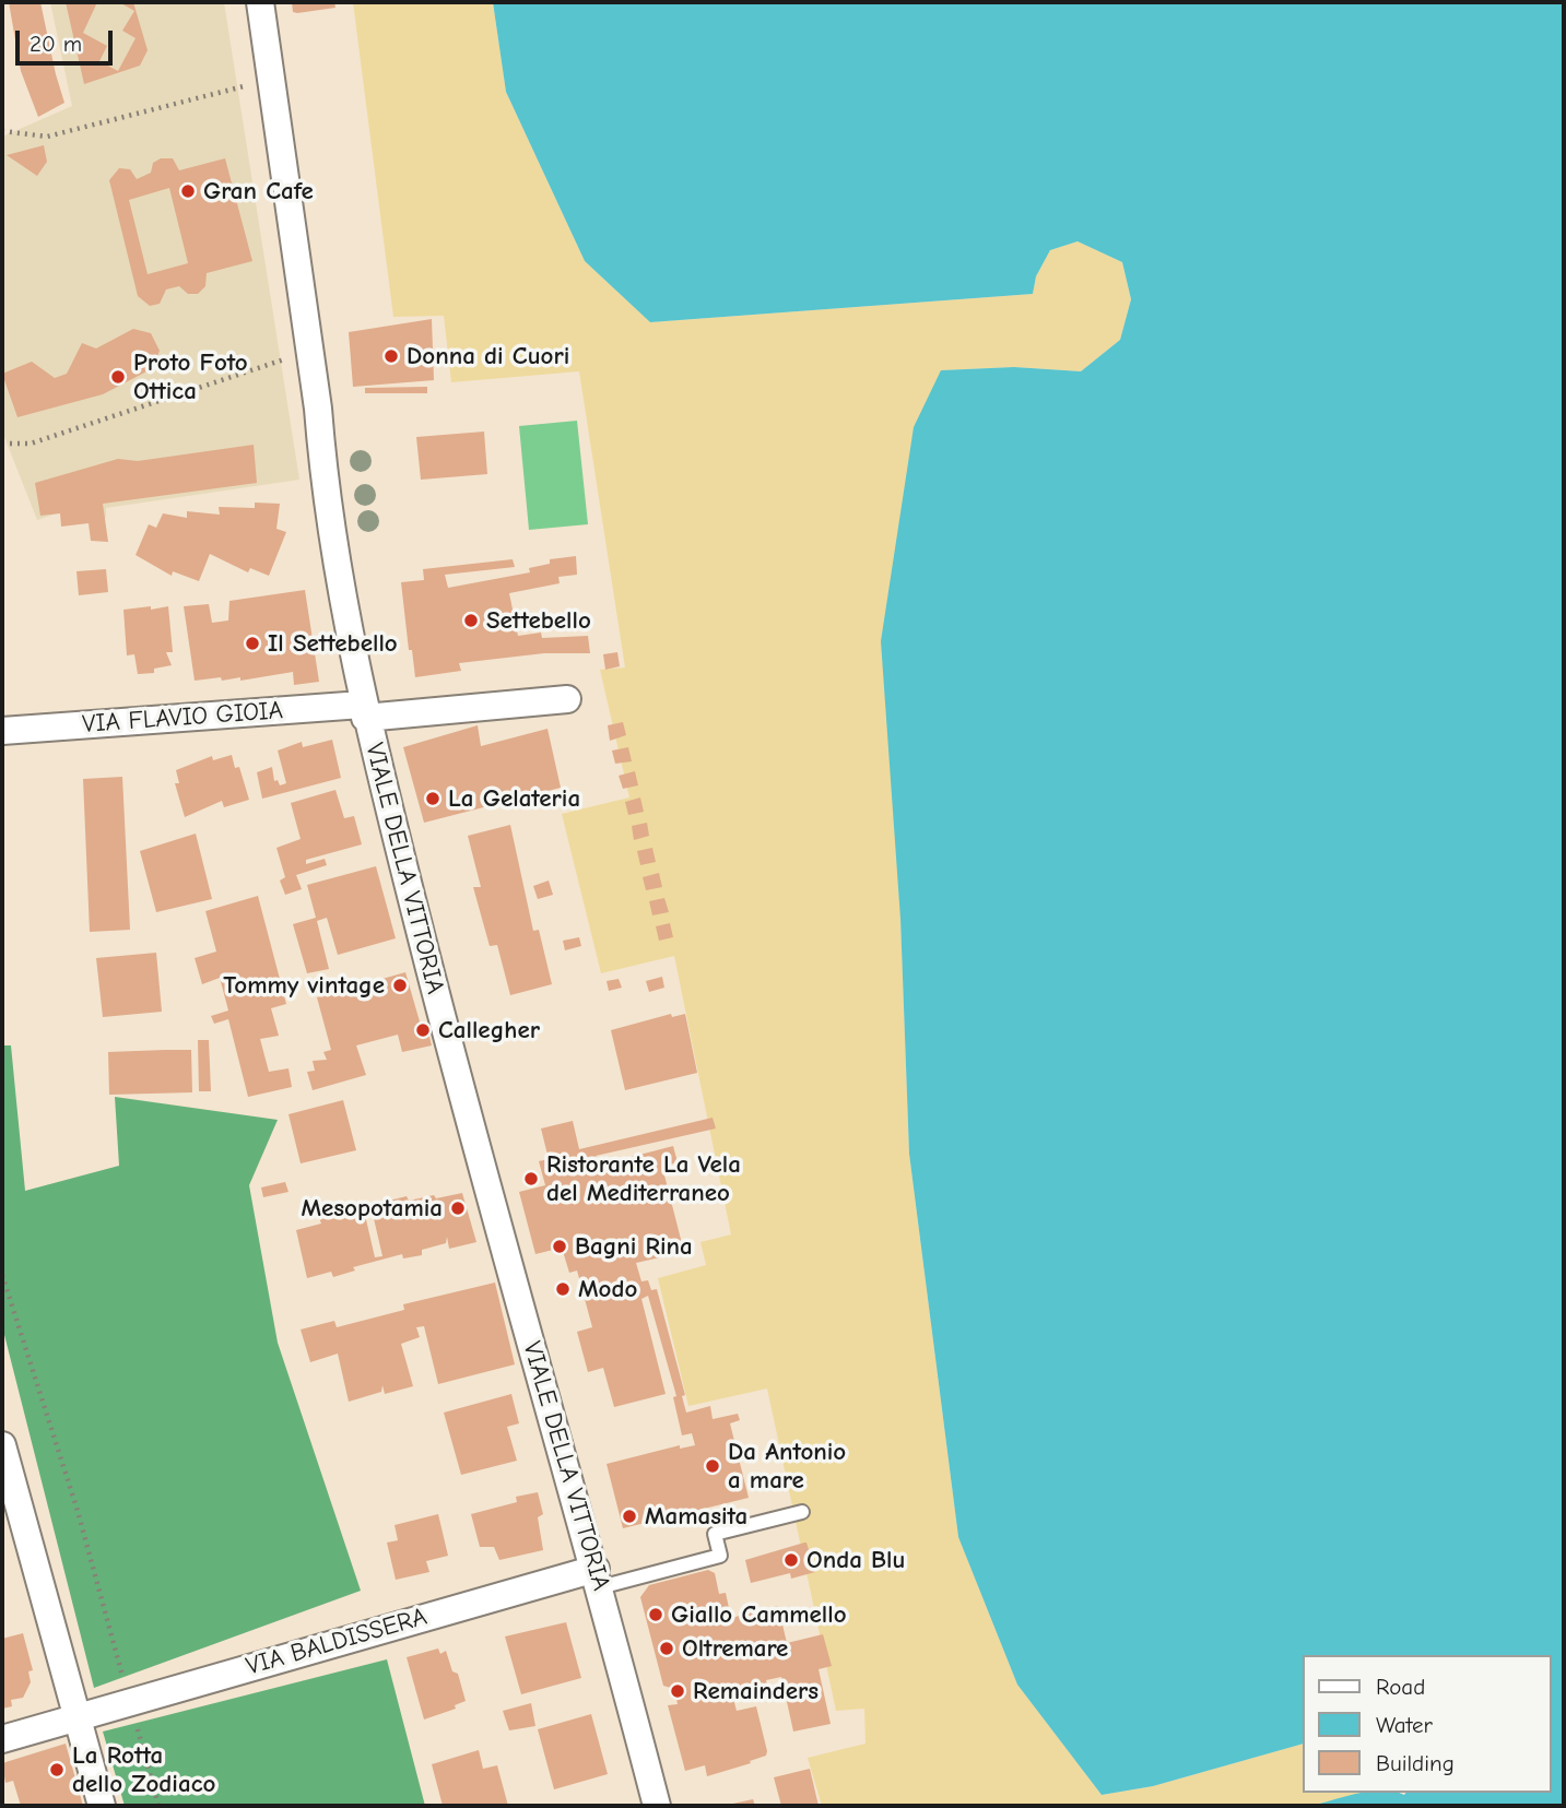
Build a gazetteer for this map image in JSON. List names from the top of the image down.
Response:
{
  "streets": {
    "street": ["VIA FLAVIO GIOIA", "VIALE DELLA VITTORIA", "VIA BALDISSERA"]
  },
  "crossings": [
    ["VIA FLAVIO GIOIA", "VIALE DELLA VITTORIA"],
    ["VIALE DELLA VITTORIA", "VIA BALDISSERA"]
  ],
  "places": [
    "Gran Cafe",
    "Donna di Cuori",
    "Proto Foto Ottica",
    "Settebello",
    "Il Settebello",
    "La Gelateria",
    "Tommy vintage",
    "Callegher",
    "Ristorante La Vela del Mediterraneo",
    "Mesopotamia",
    "Bagni Rina",
    "Modo",
    "Da Antonio a mare",
    "Mamasita",
    "Onda Blu",
    "Giallo Cammello",
    "Oltremare",
    "Remainders",
    "La Rotta dello Zodiaco"
  ],
  "legend": ["Road", "Water", "Building"],
  "scale_bar": "20 m"
}
